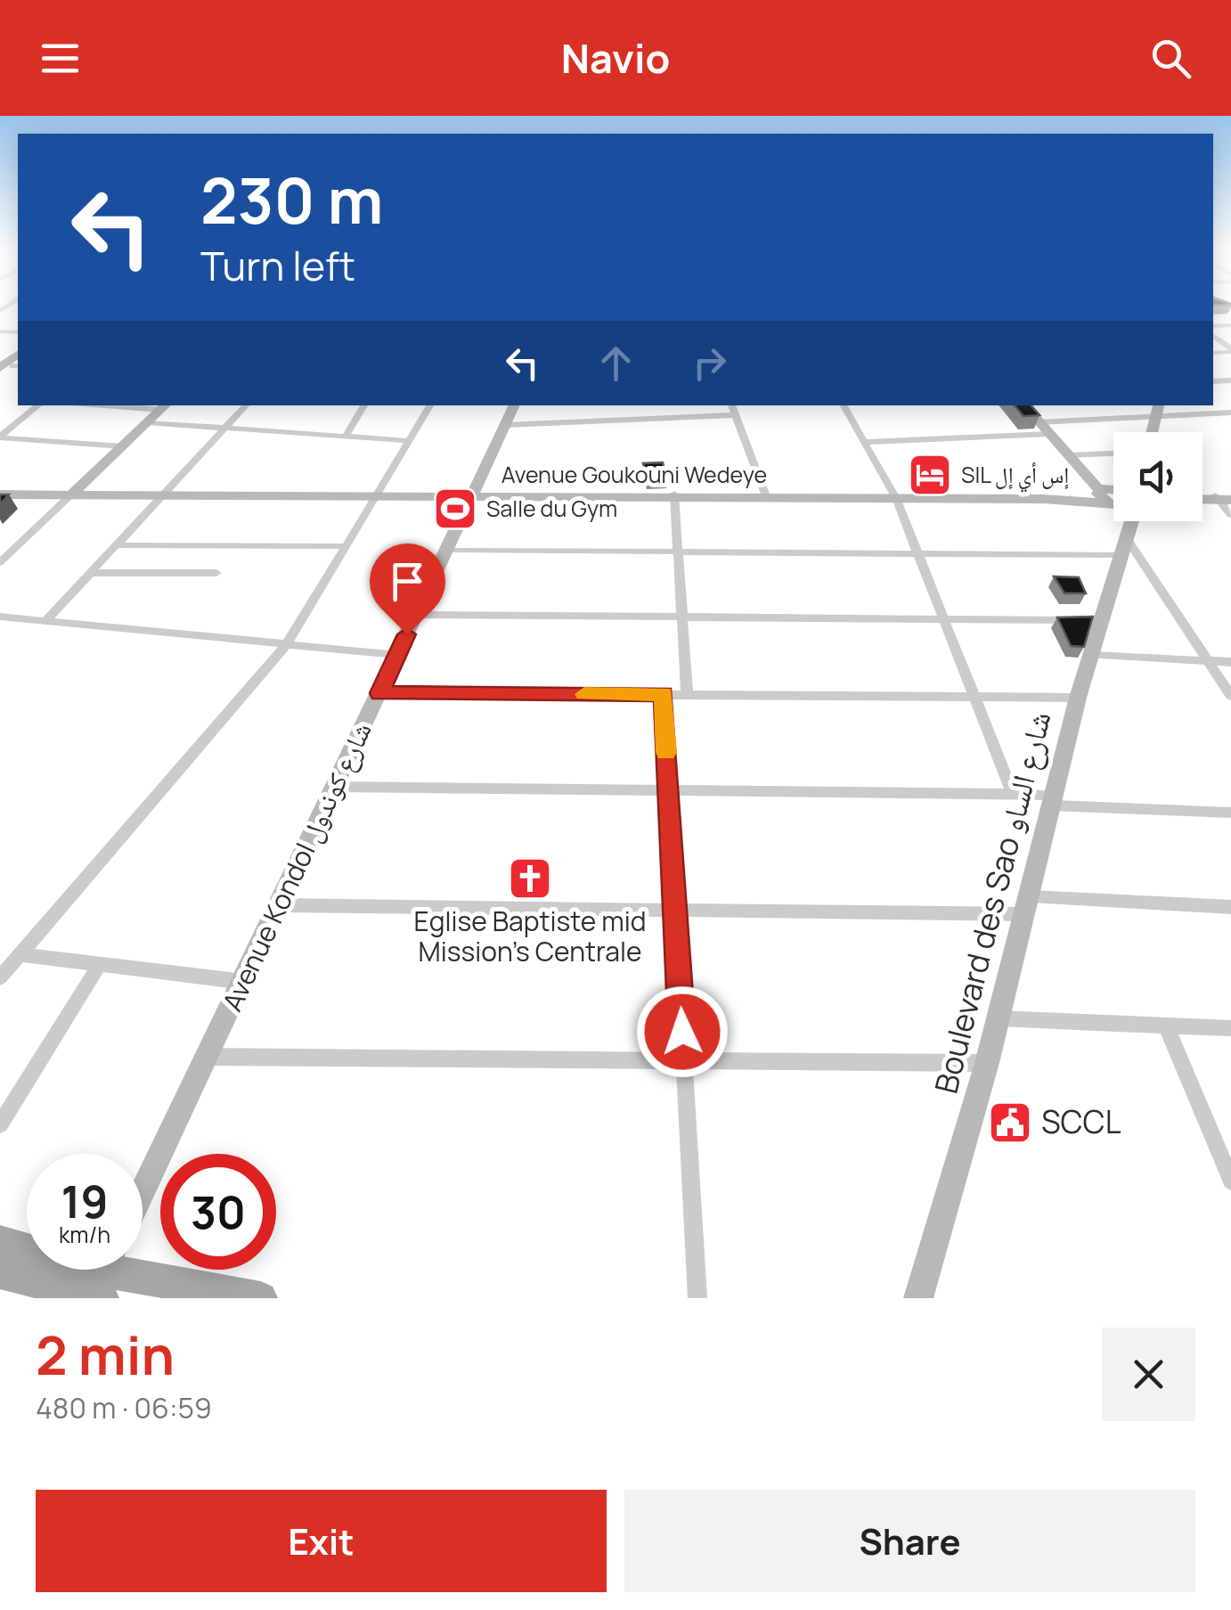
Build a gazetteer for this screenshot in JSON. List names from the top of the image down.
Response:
{
  "streets": {
    "street": ["Avenue Goukouni Wedeye", "Avenue Kondol شارع كوندول", "Boulevard des Sao شارع الساو"]
  },
  "crossings": [
    ["Avenue Goukouni Wedeye", "Avenue Kondol شارع كوندول"]
  ],
  "places": {
    "hotel": ["SIL إس أي إل"],
    "sports": ["Salle du Gym"],
    "church": ["Eglise Baptiste mid Mission's Centrale"],
    "public building": ["SCCL"]
  },
  "page": {
    "header": "Navio",
    "turn": ["230 m", "Turn left"],
    "speed": "19 km/h",
    "limit": "30",
    "heading": ["2 min", "480 m · 06:59"],
    "buttons": ["Exit", "Share"]
  }
}
